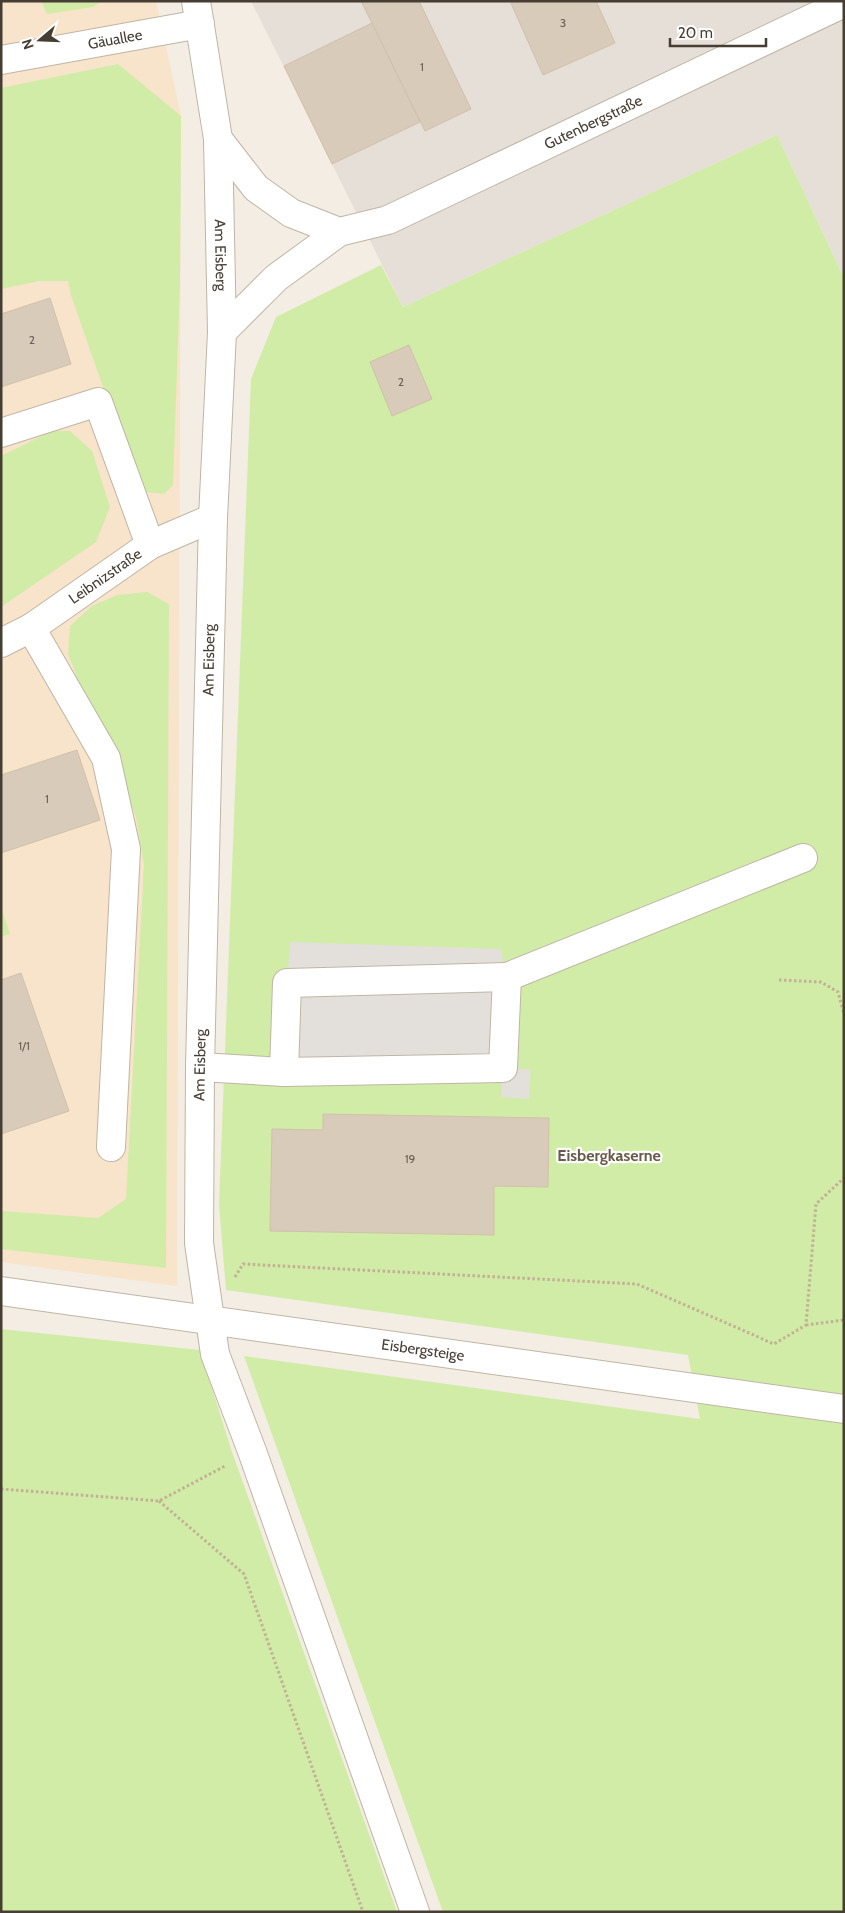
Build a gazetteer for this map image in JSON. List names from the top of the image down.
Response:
{
  "streets": {
    "street": [
      "Gäuallee",
      "Gutenbergstraße",
      "Am Eisberg",
      "Leibnizstraße",
      "Eisbergsteige"
    ]
  },
  "crossings": [
    ["Gäuallee", "Am Eisberg"],
    ["Gutenbergstraße", "Am Eisberg"],
    ["Am Eisberg", "Leibnizstraße"],
    ["Am Eisberg", "Eisbergsteige"]
  ],
  "districts": ["Eisbergkaserne"],
  "house_numbers": [
    "3",
    "1",
    "2",
    "2",
    "1",
    "1/1",
    "19"
  ],
  "scale_bar": "20 m",
  "north": "left"
}
